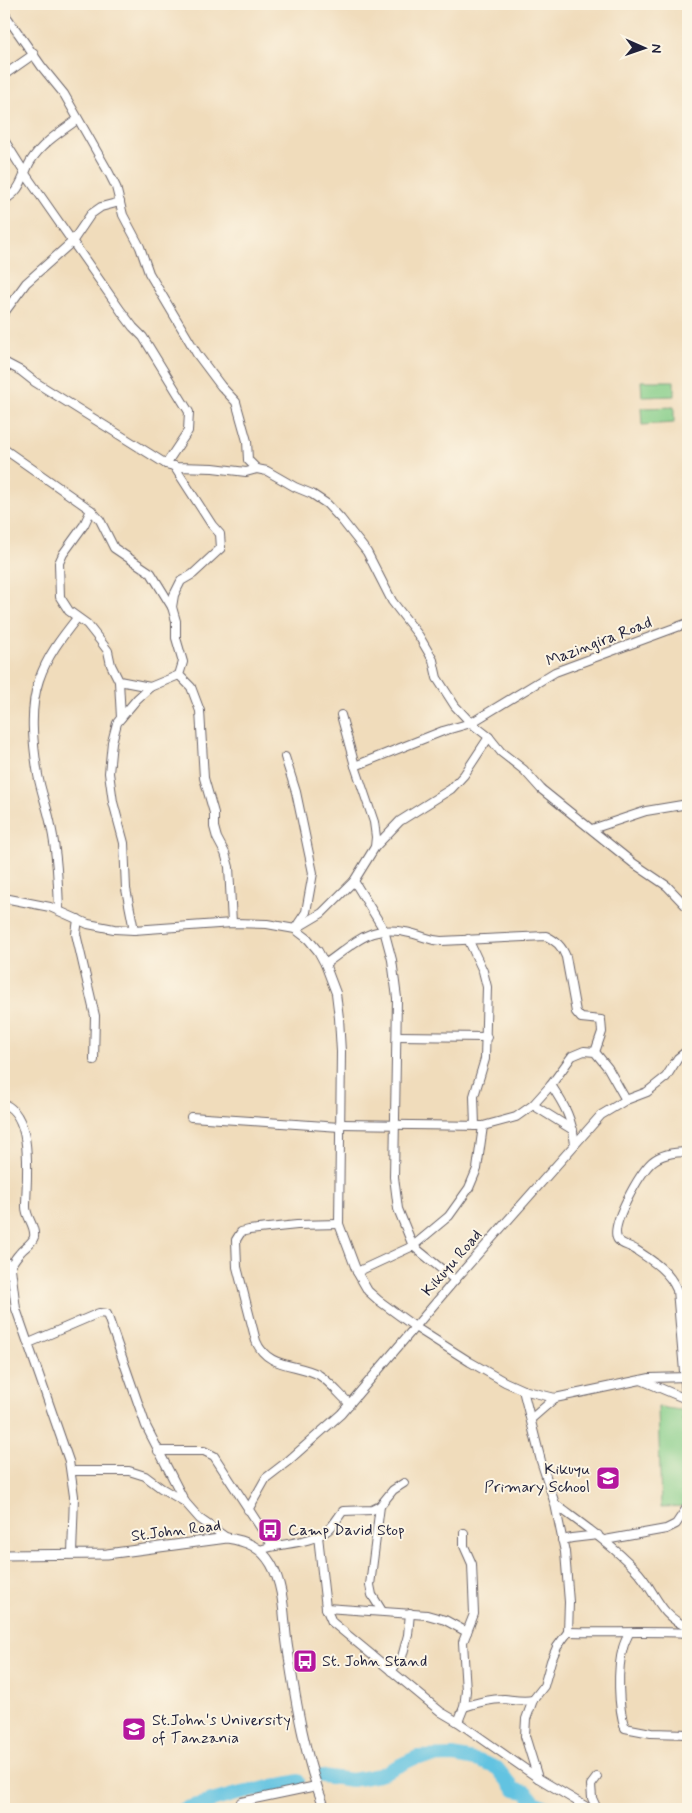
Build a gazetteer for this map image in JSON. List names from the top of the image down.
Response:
{
  "streets": {
    "street": ["Mazingira Road", "Kikuyu Road", "St.John Road"]
  },
  "places": {
    "school or university": ["Kikuyu Primary School", "St.John's University of Tanzania"],
    "bus stop": ["Camp David Stop", "St. John Stand"]
  },
  "north": "right"
}
